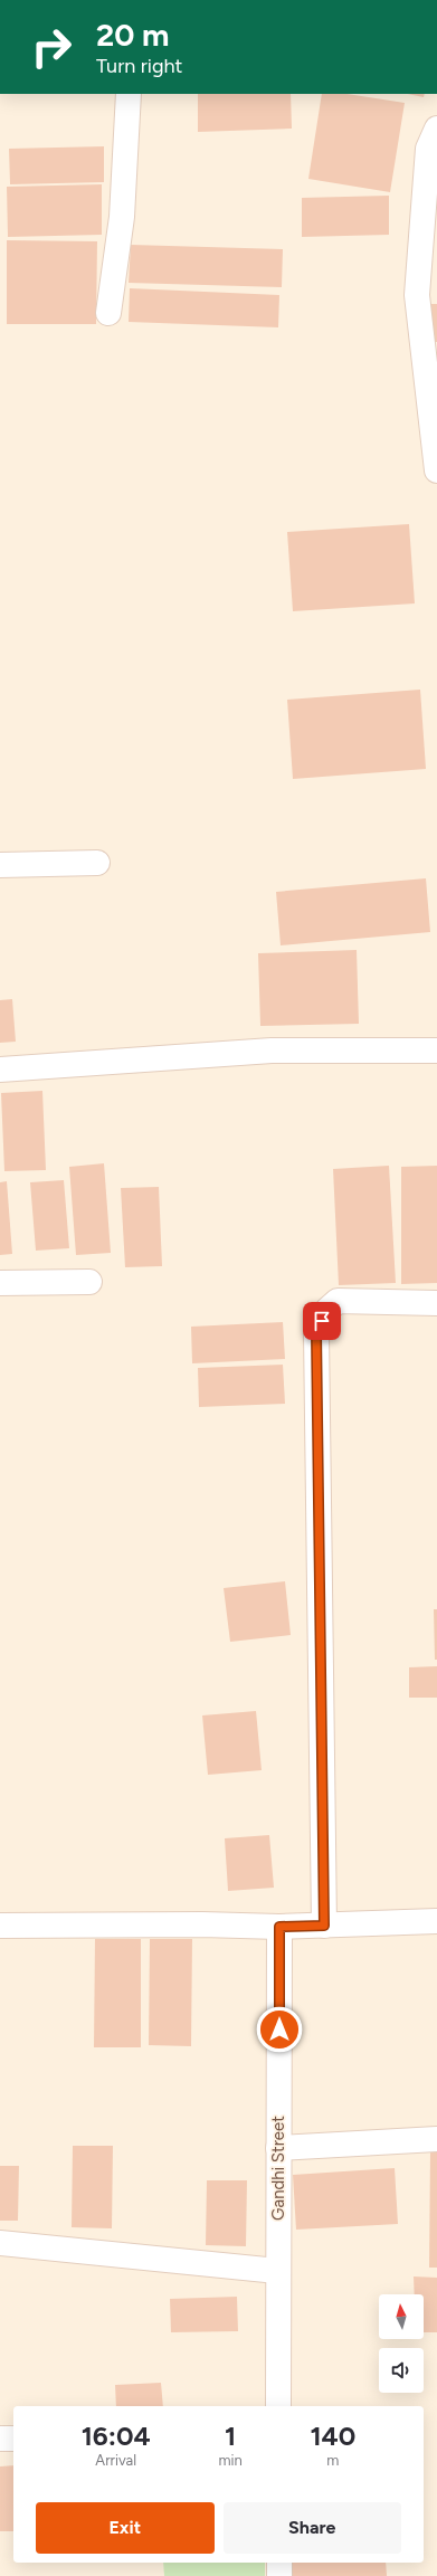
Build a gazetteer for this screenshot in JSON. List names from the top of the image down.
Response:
{
  "streets": {
    "street": ["Gandhi Street"]
  },
  "north": "top",
  "page": {
    "turn": ["20 m", "Turn right"],
    "eta": [
      "16:04",
      "Arrival",
      "1",
      "min",
      "140",
      "m"
    ],
    "buttons": ["Exit", "Share"]
  }
}
